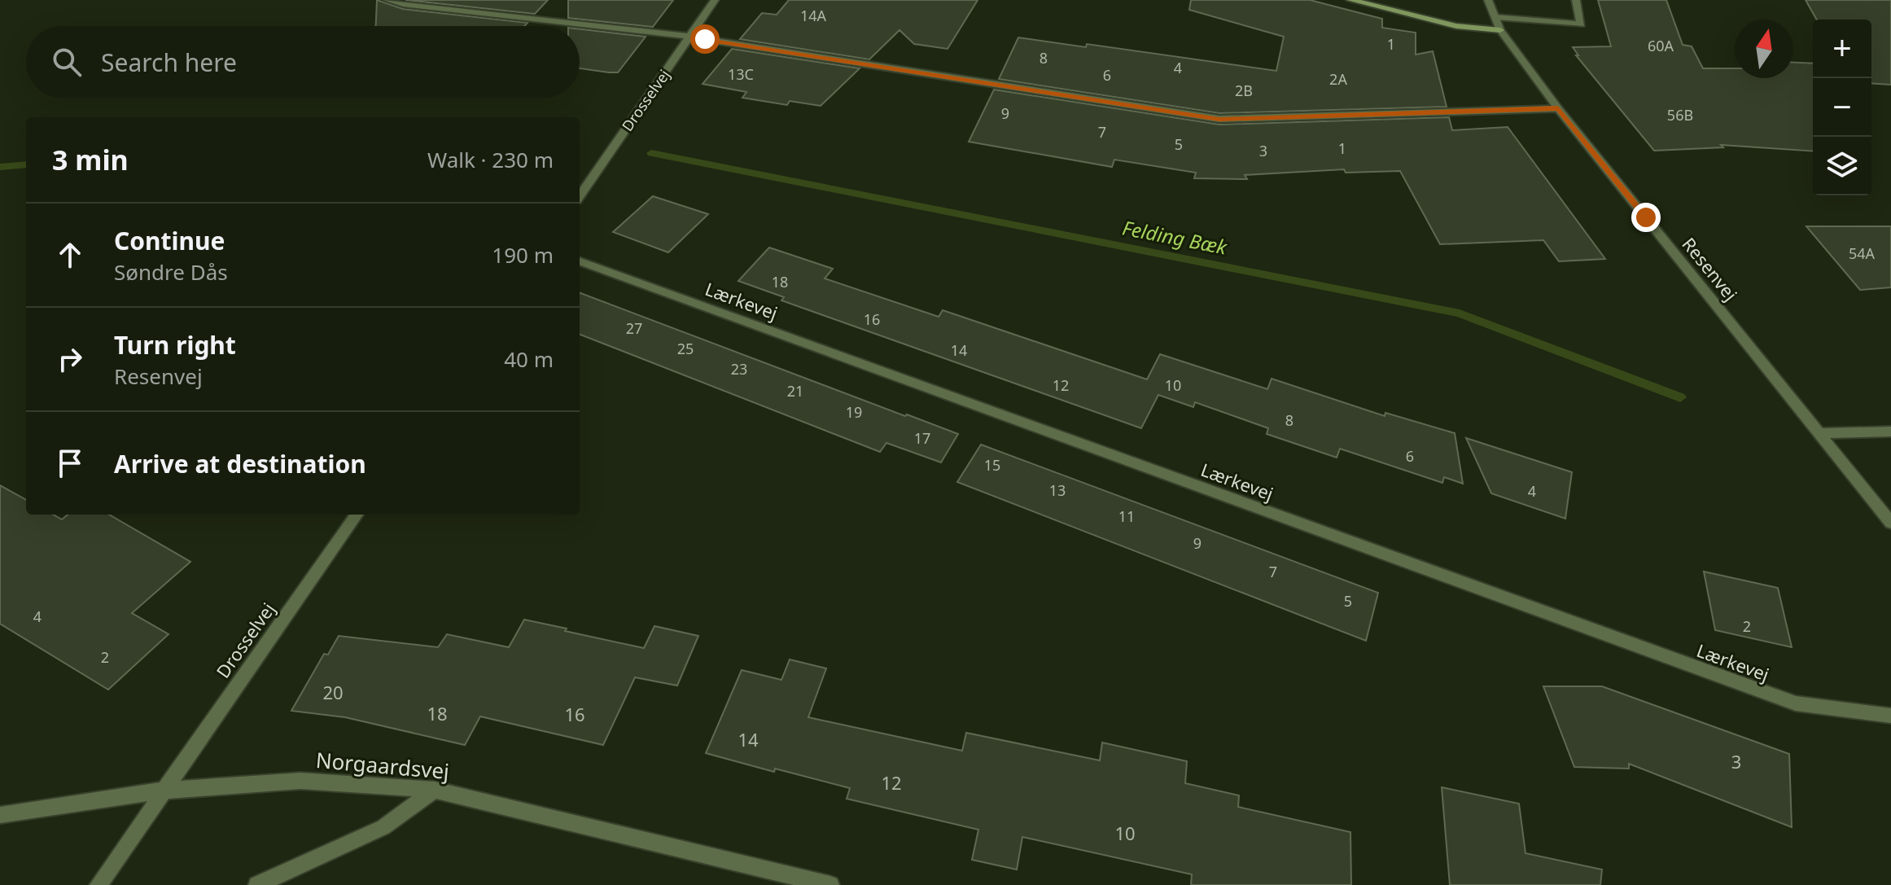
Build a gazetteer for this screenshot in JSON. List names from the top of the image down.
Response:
{
  "streets": {
    "street": [
      "Drosselvej",
      "Resenvej",
      "Lærkevej",
      "Norgaardsvej"
    ]
  },
  "crossings": [
    ["Drosselvej", "Norgaardsvej"]
  ],
  "water": ["Felding Bæk"],
  "house_numbers": [
    "14A",
    "1",
    "60A",
    "8",
    "4",
    "13C",
    "6",
    "2A",
    "2B",
    "9",
    "56B",
    "7",
    "5",
    "1",
    "3",
    "54A",
    "18",
    "16",
    "27",
    "25",
    "14",
    "23",
    "12",
    "10",
    "21",
    "19",
    "8",
    "17",
    "6",
    "15",
    "13",
    "4",
    "11",
    "9",
    "7",
    "5",
    "4",
    "2",
    "2",
    "20",
    "18",
    "16",
    "14",
    "3",
    "12",
    "10"
  ],
  "north": "top",
  "page": {
    "map_buttons": ["+", "−"],
    "search": "Search here",
    "heading": ["3 min", "Walk · 230 m"],
    "list": [
      ["Continue", "Søndre Dås", "190 m"],
      ["Turn right", "Resenvej", "40 m"],
      "Arrive at destination"
    ]
  }
}
